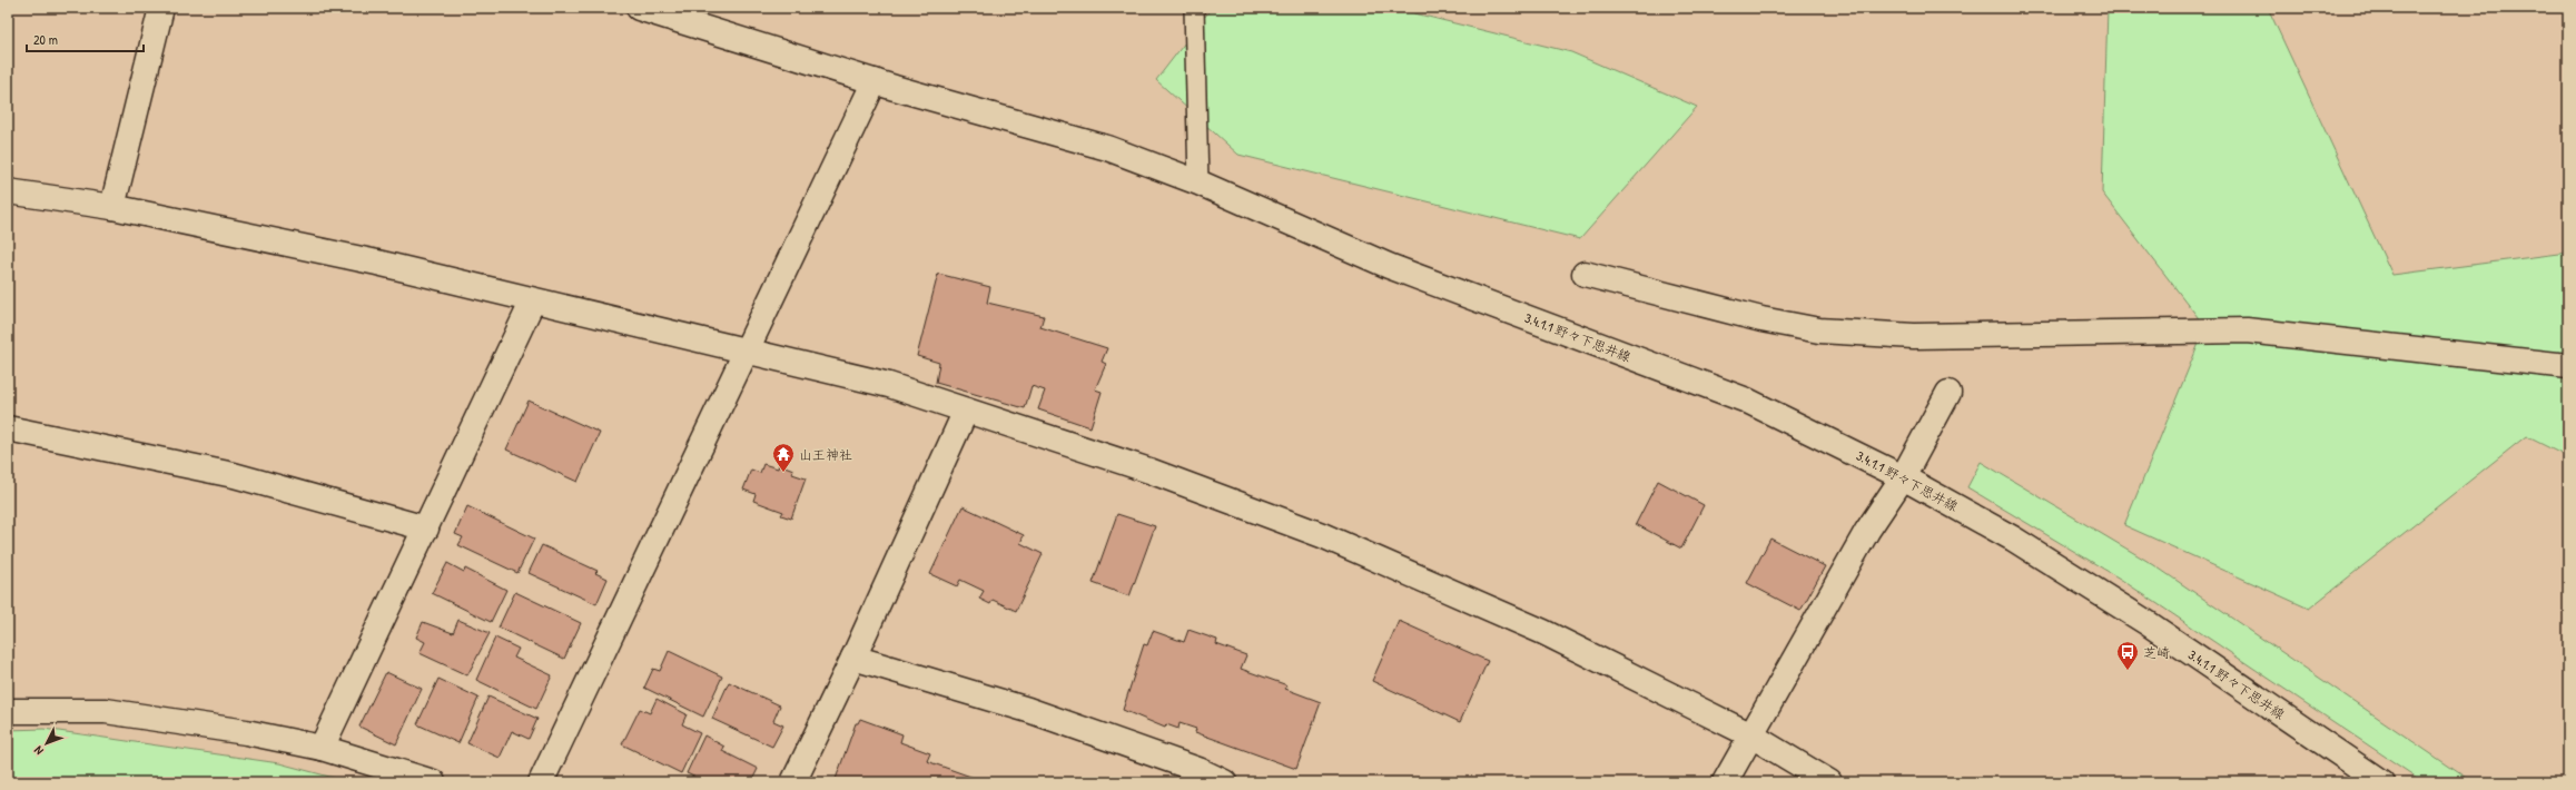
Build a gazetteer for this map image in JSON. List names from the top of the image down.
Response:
{
  "streets": {
    "street": ["3.4.1.1 野々下思井線"]
  },
  "places": {
    "temple": ["山王神社"],
    "bus stop": ["芝崎"]
  },
  "scale_bar": "20 m",
  "north": "bottom left"
}
